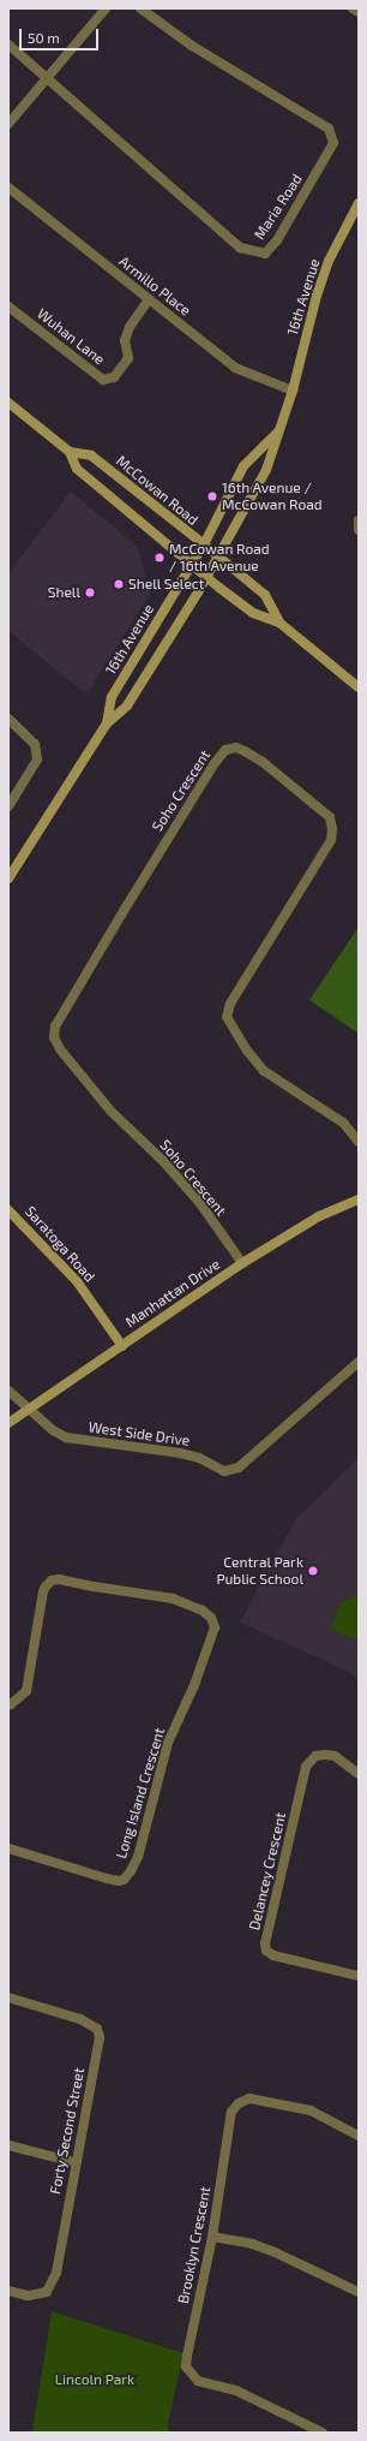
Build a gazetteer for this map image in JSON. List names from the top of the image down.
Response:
{
  "streets": {
    "main road": [
      "16th Avenue",
      "McCowan Road",
      "Saratoga Road",
      "Manhattan Drive"
    ],
    "street": [
      "Maria Road",
      "Armillo Place",
      "Wuhan Lane",
      "Soho Crescent",
      "West Side Drive",
      "Long Island Crescent",
      "Delancey Crescent",
      "Forty Second Street",
      "Brooklyn Crescent"
    ]
  },
  "crossings": [
    ["Armillo Place", "16th Avenue"],
    ["Armillo Place", "Wuhan Lane"],
    ["16th Avenue", "McCowan Road"],
    ["Soho Crescent", "Manhattan Drive"],
    ["Saratoga Road", "Manhattan Drive"],
    ["Manhattan Drive", "West Side Drive"]
  ],
  "parks": ["Lincoln Park"],
  "places": [
    "16th Avenue / McCowan Road",
    "McCowan Road / 16th Avenue",
    "Shell Select",
    "Shell",
    "Central Park Public School"
  ],
  "scale_bar": "50 m"
}
